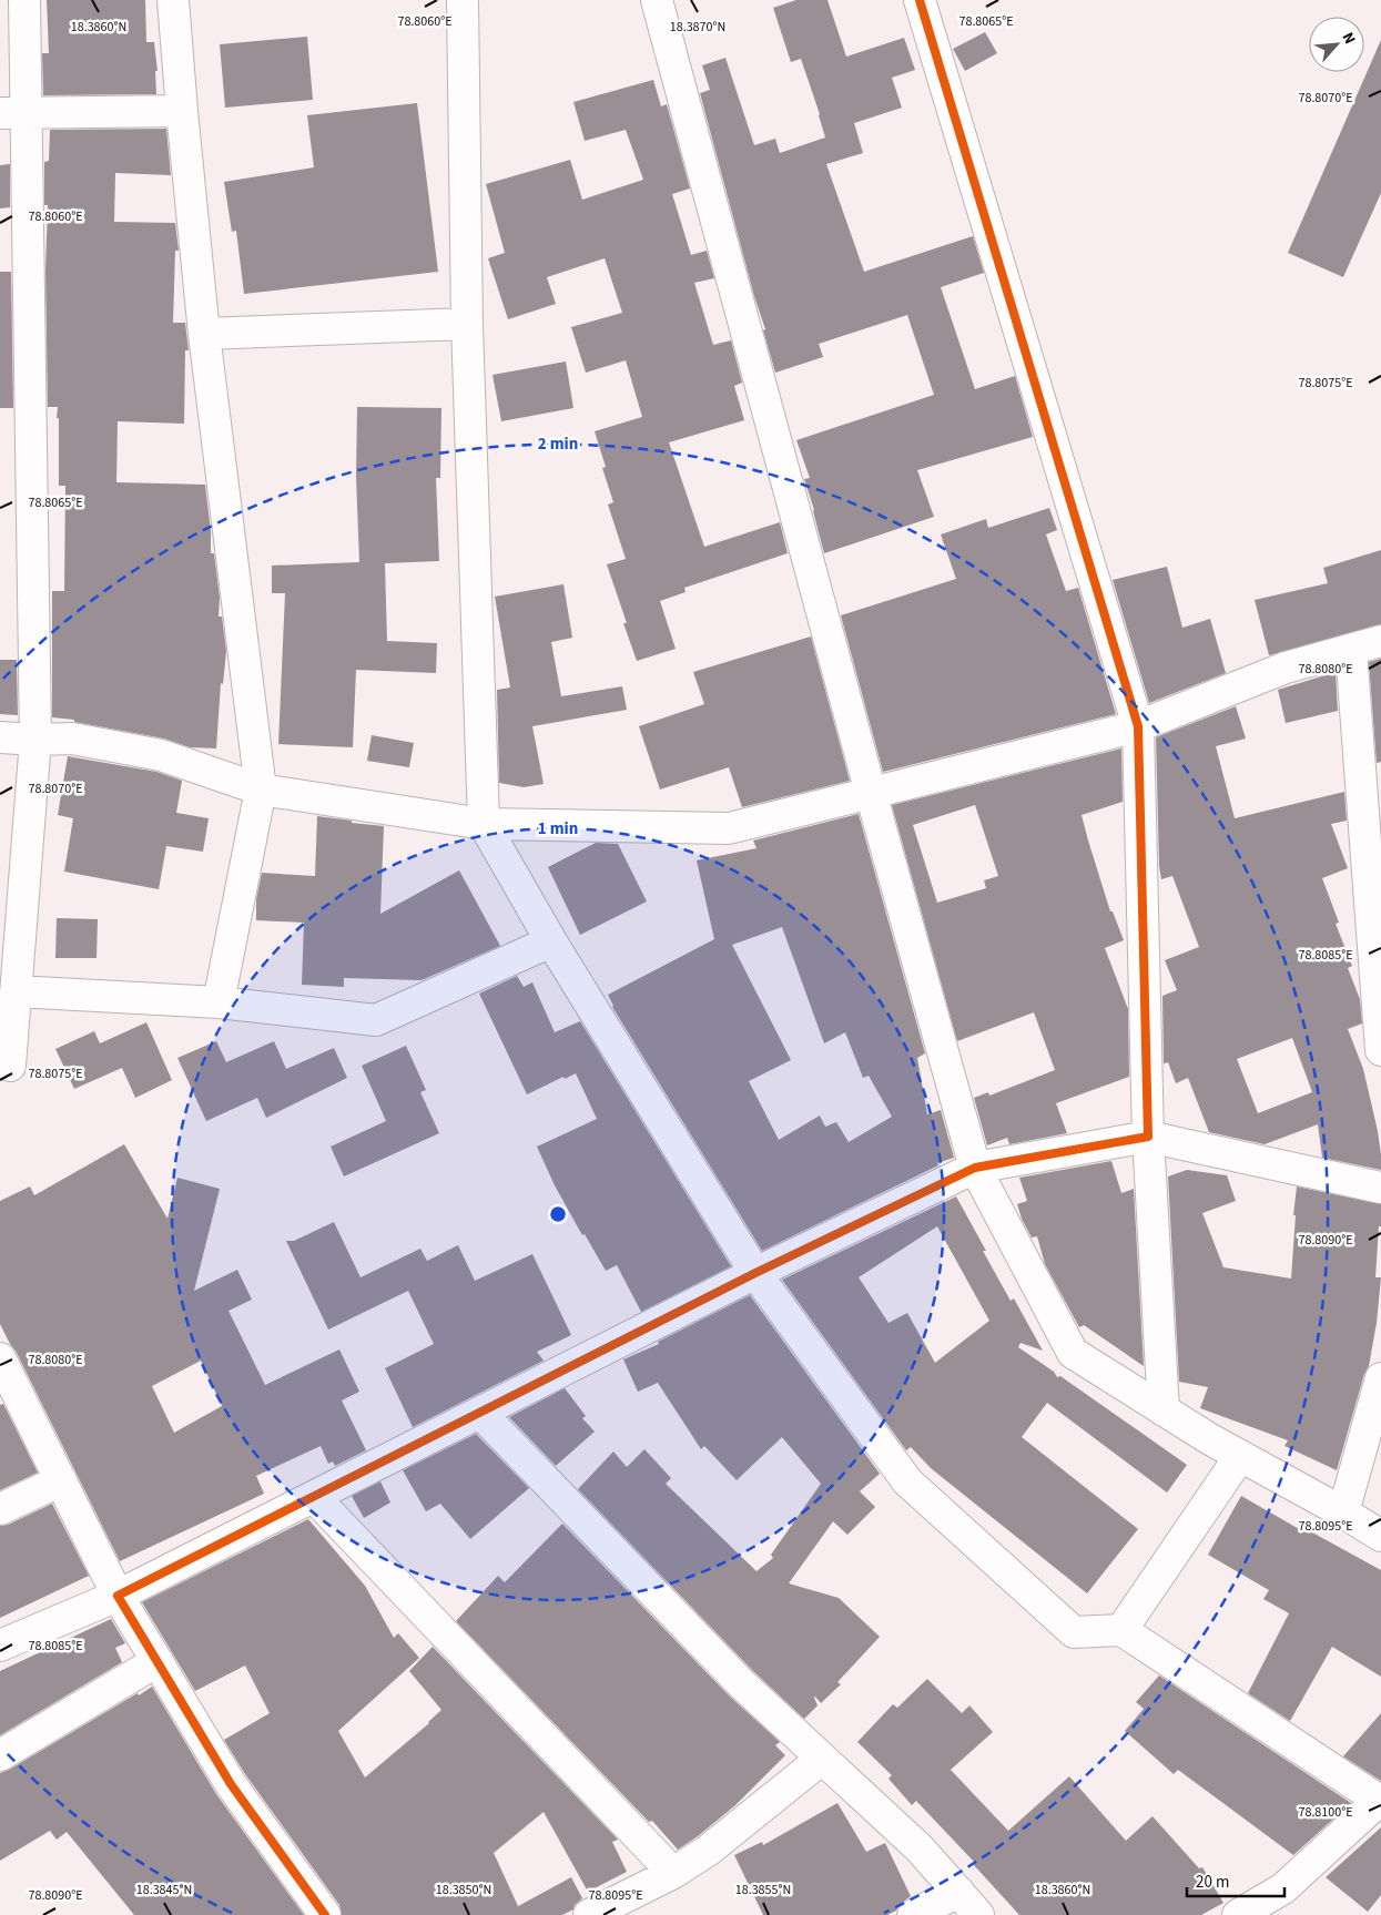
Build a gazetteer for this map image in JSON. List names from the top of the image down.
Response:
{
  "scale_bar": "20 m",
  "north": "top right",
  "coordinates": [
    "78.8060°E",
    "78.8065°E",
    "18.3860°N",
    "18.3870°N",
    "78.8070°E",
    "78.8075°E",
    "78.8080°E",
    "78.8085°E",
    "78.8090°E",
    "78.8095°E",
    "78.8100°E",
    "18.3845°N",
    "18.3850°N",
    "18.3855°N"
  ],
  "rings": ["2 min", "1 min"]
}
